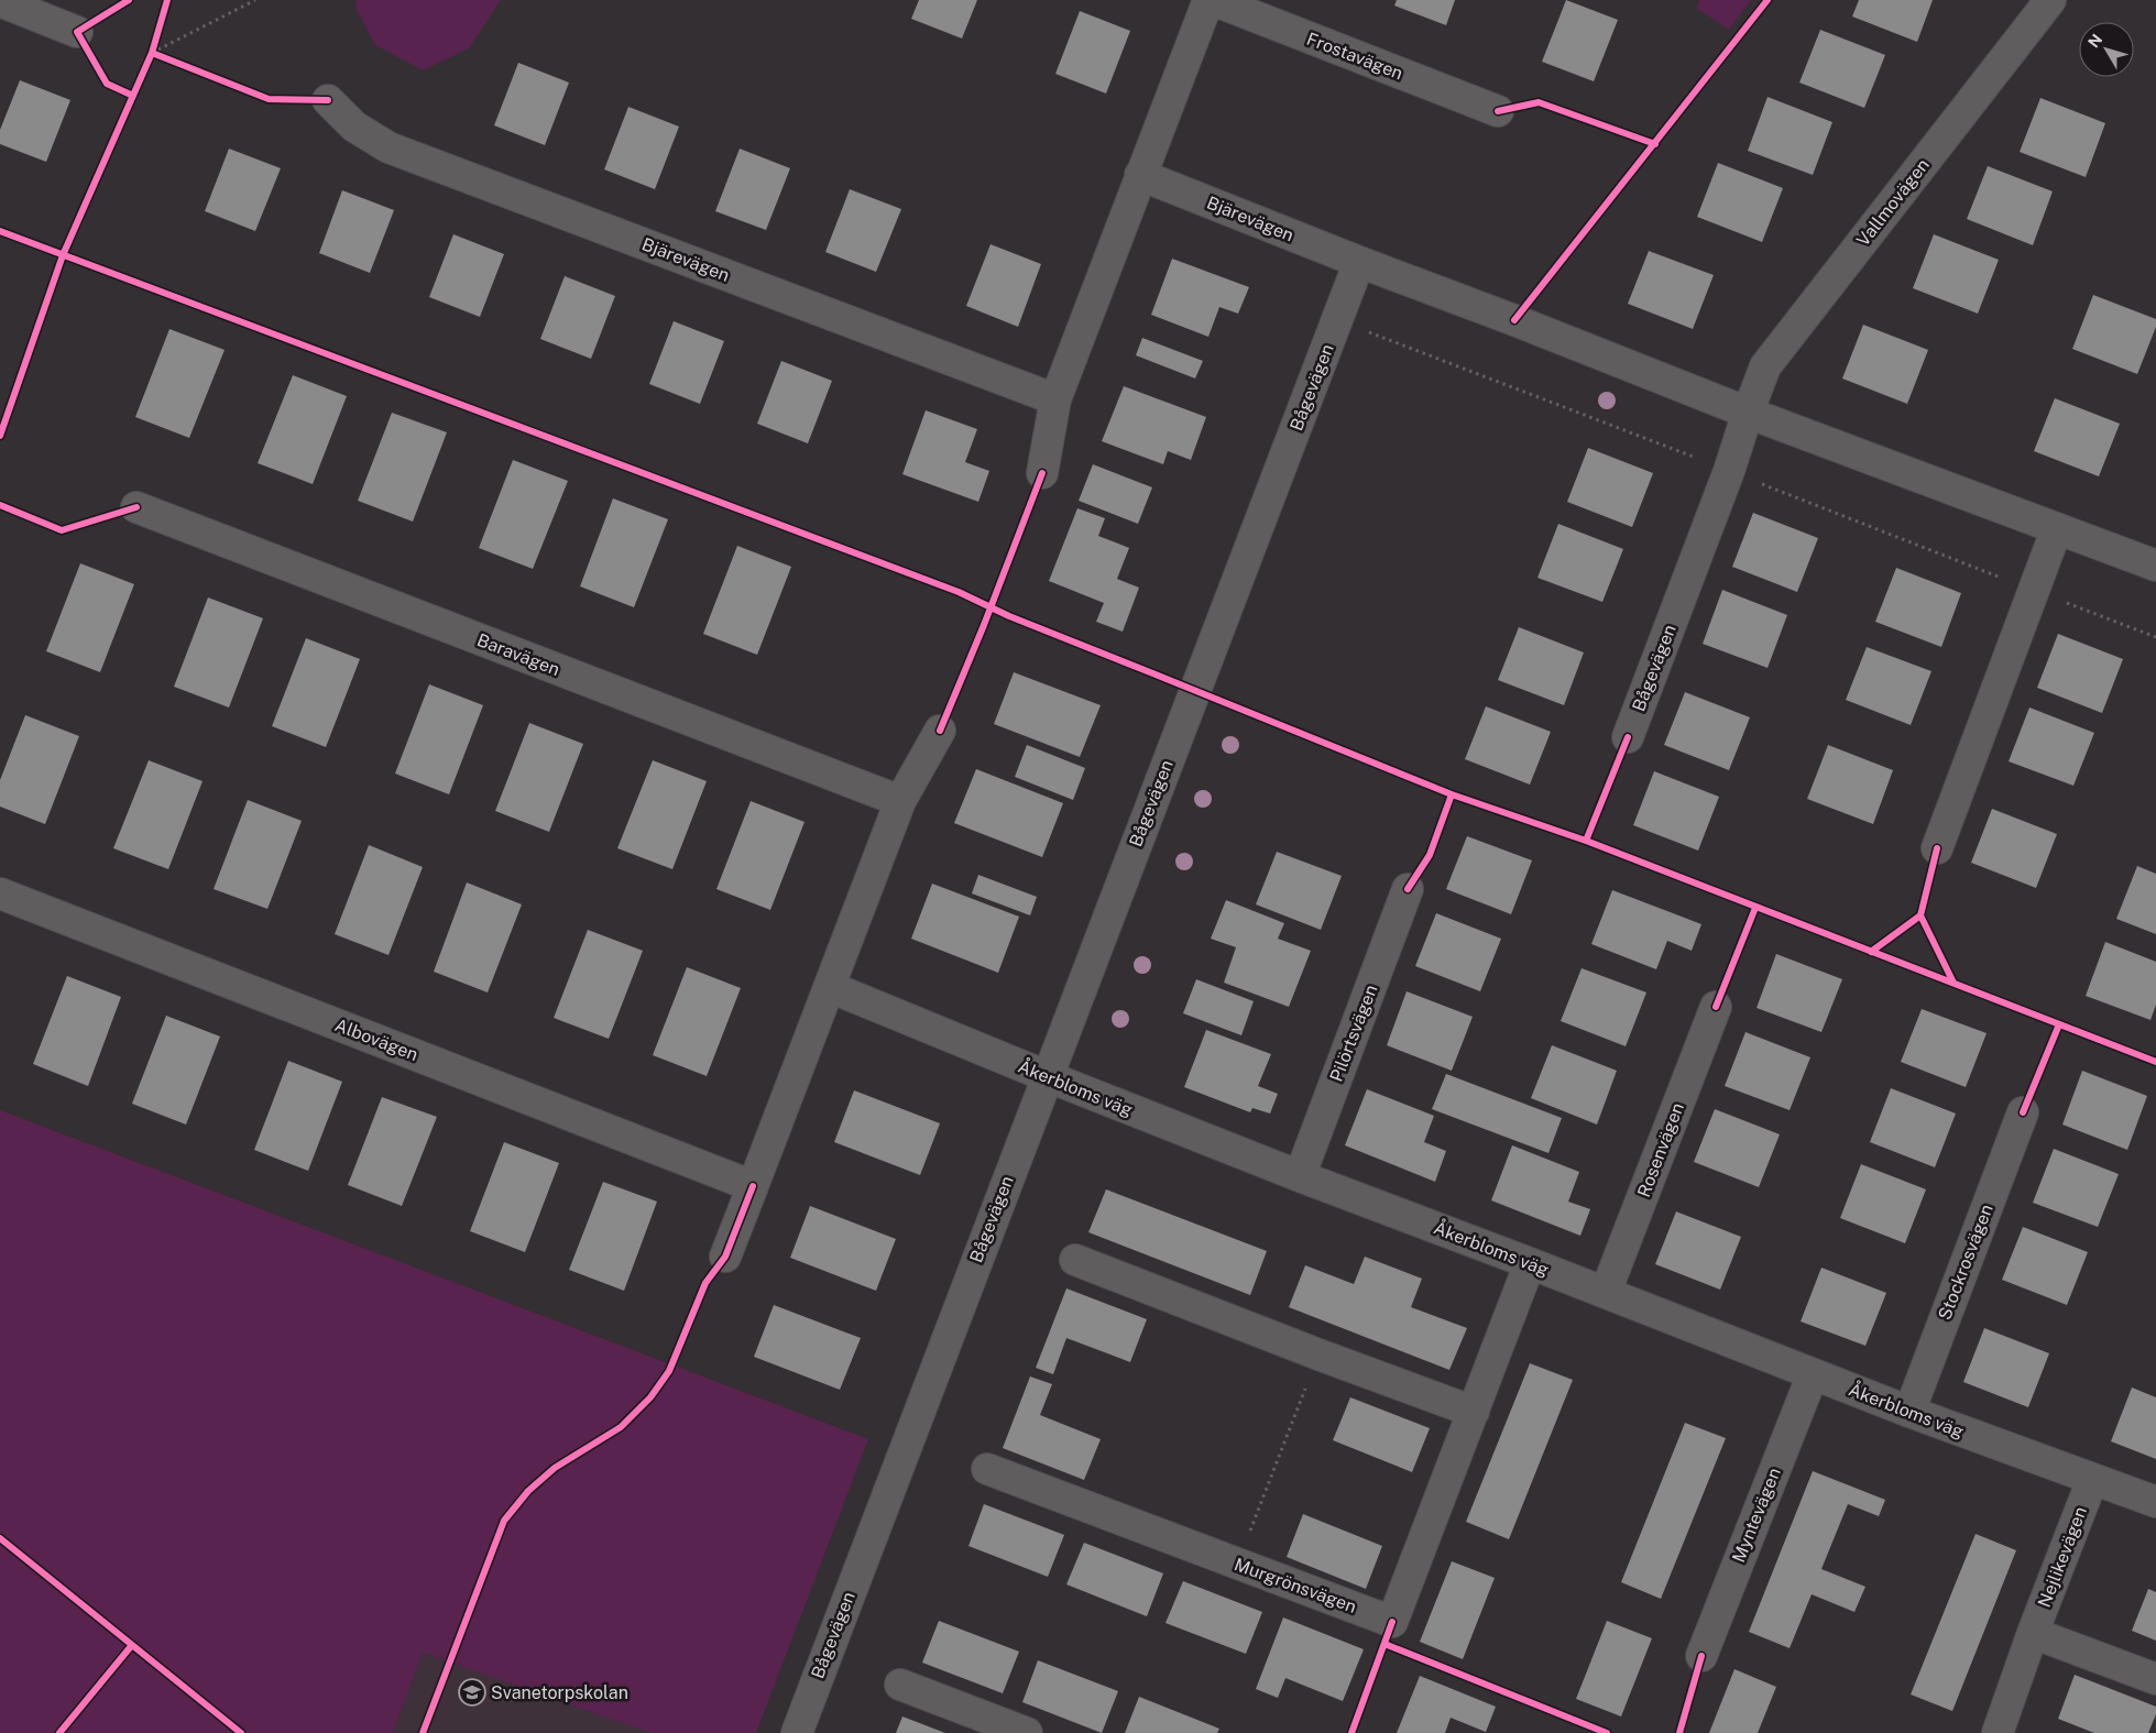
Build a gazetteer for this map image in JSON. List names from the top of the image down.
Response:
{
  "streets": {
    "street": [
      "Frostavägen",
      "Vallmovägen",
      "Bjärevägen",
      "Bågevägen",
      "Baravägen",
      "Pilörtsvägen",
      "Albovägen",
      "Åkerbloms väg",
      "Rosenvägen",
      "Stockrosvägen",
      "Myntevägen",
      "Nejlikevägen",
      "Murgrönsvägen"
    ]
  },
  "crossings": [
    ["Vallmovägen", "Bågevägen"],
    ["Bjärevägen", "Bågevägen"],
    ["Bågevägen", "Åkerbloms väg"],
    ["Pilörtsvägen", "Åkerbloms väg"],
    ["Åkerbloms väg", "Rosenvägen"],
    ["Åkerbloms väg", "Stockrosvägen"],
    ["Åkerbloms väg", "Myntevägen"],
    ["Åkerbloms väg", "Nejlikevägen"],
    ["Åkerbloms väg", "Murgrönsvägen"]
  ],
  "places": {
    "school or university": ["Svanetorpskolan"]
  },
  "north": "top left"
}
